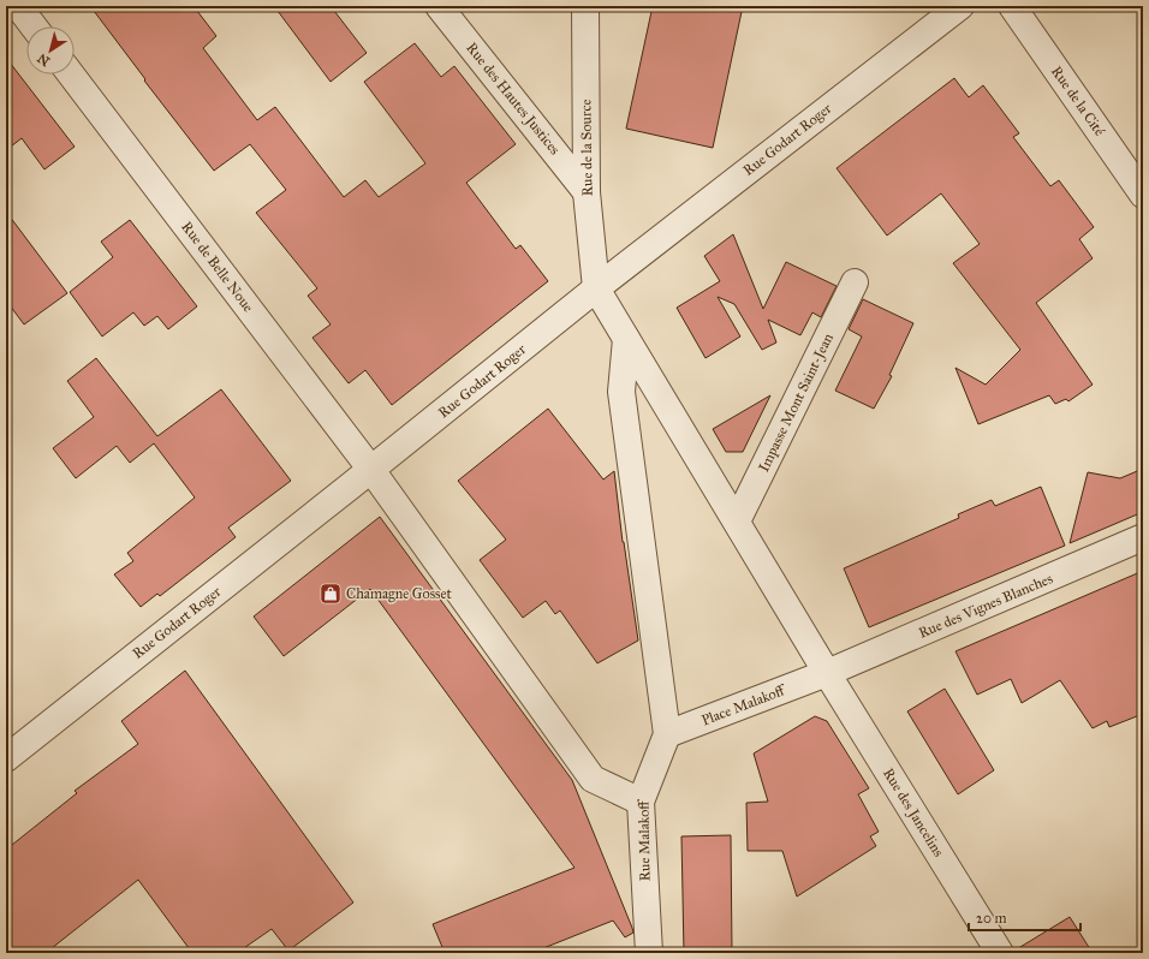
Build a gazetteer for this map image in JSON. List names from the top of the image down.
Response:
{
  "streets": {
    "street": [
      "Rue des Hautes Justices",
      "Rue de la Cité",
      "Rue Godart Roger",
      "Rue de la Source",
      "Rue de Belle Noue",
      "Impasse Mont Saint-Jean",
      "Rue des Vignes Blanches",
      "Place Malakoff",
      "Rue des Jancelins",
      "Rue Malakoff"
    ]
  },
  "crossings": [
    ["Rue des Hautes Justices", "Rue de la Source"],
    ["Rue Godart Roger", "Rue de la Source"],
    ["Rue Godart Roger", "Rue de Belle Noue"],
    ["Rue de Belle Noue", "Rue Malakoff"],
    ["Rue des Vignes Blanches", "Place Malakoff"],
    ["Rue des Vignes Blanches", "Rue des Jancelins"],
    ["Place Malakoff", "Rue des Jancelins"],
    ["Place Malakoff", "Rue Malakoff"]
  ],
  "places": {
    "shop": ["Chamagne Gosset"]
  },
  "scale_bar": "20 m",
  "north": "bottom left"
}
